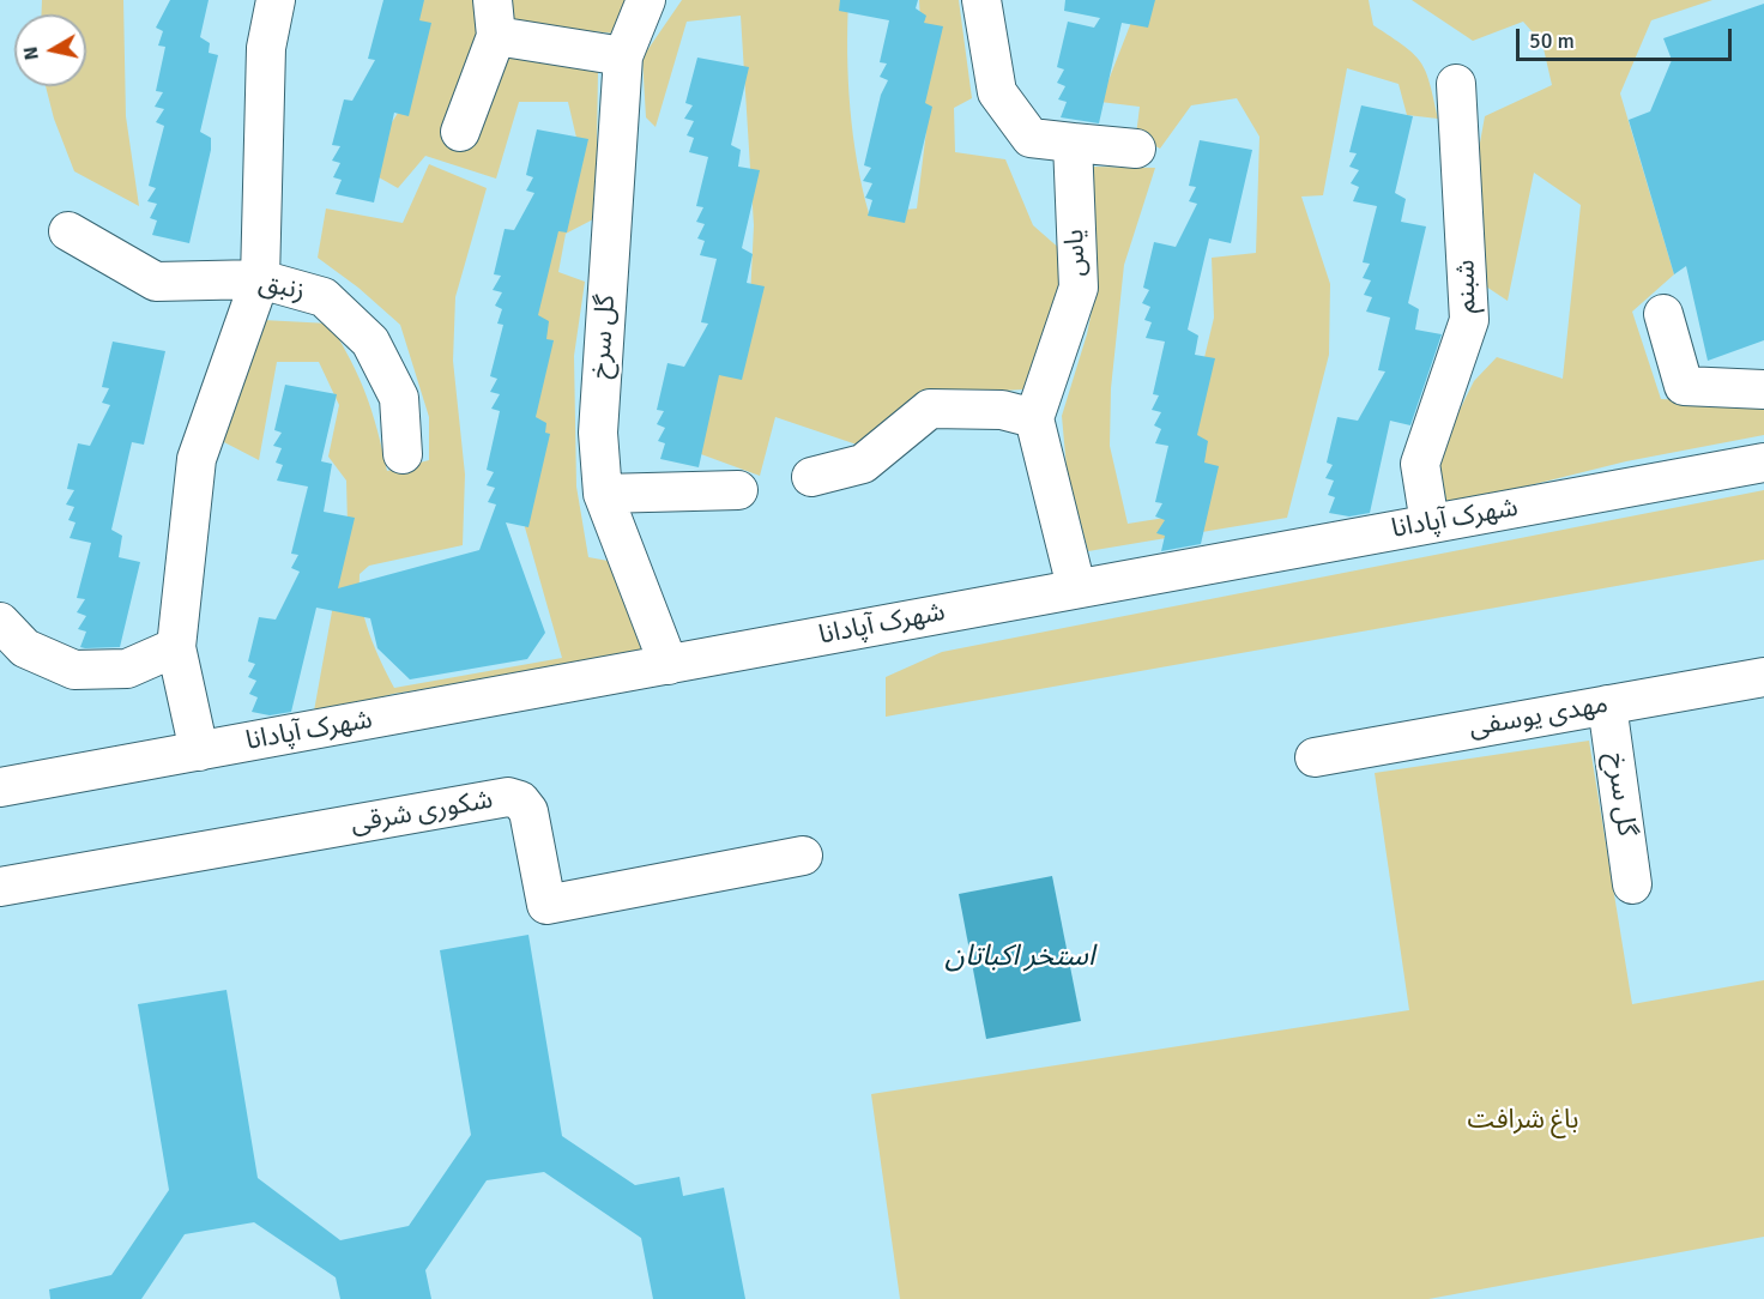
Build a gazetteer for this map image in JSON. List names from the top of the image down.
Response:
{
  "streets": {
    "street": [
      "یاس",
      "شبنم",
      "زنبق",
      "گل سرخ",
      "شهرک آپادانا",
      "مهدی یوسفی",
      "شکوری شرقی"
    ]
  },
  "crossings": [
    ["شبنم", "شهرک آپادانا"],
    ["گل سرخ", "شهرک آپادانا"],
    ["گل سرخ", "مهدی یوسفی"]
  ],
  "water": ["استخر اکباتان"],
  "parks": ["باغ شرافت"],
  "scale_bar": "50 m",
  "north": "left"
}
